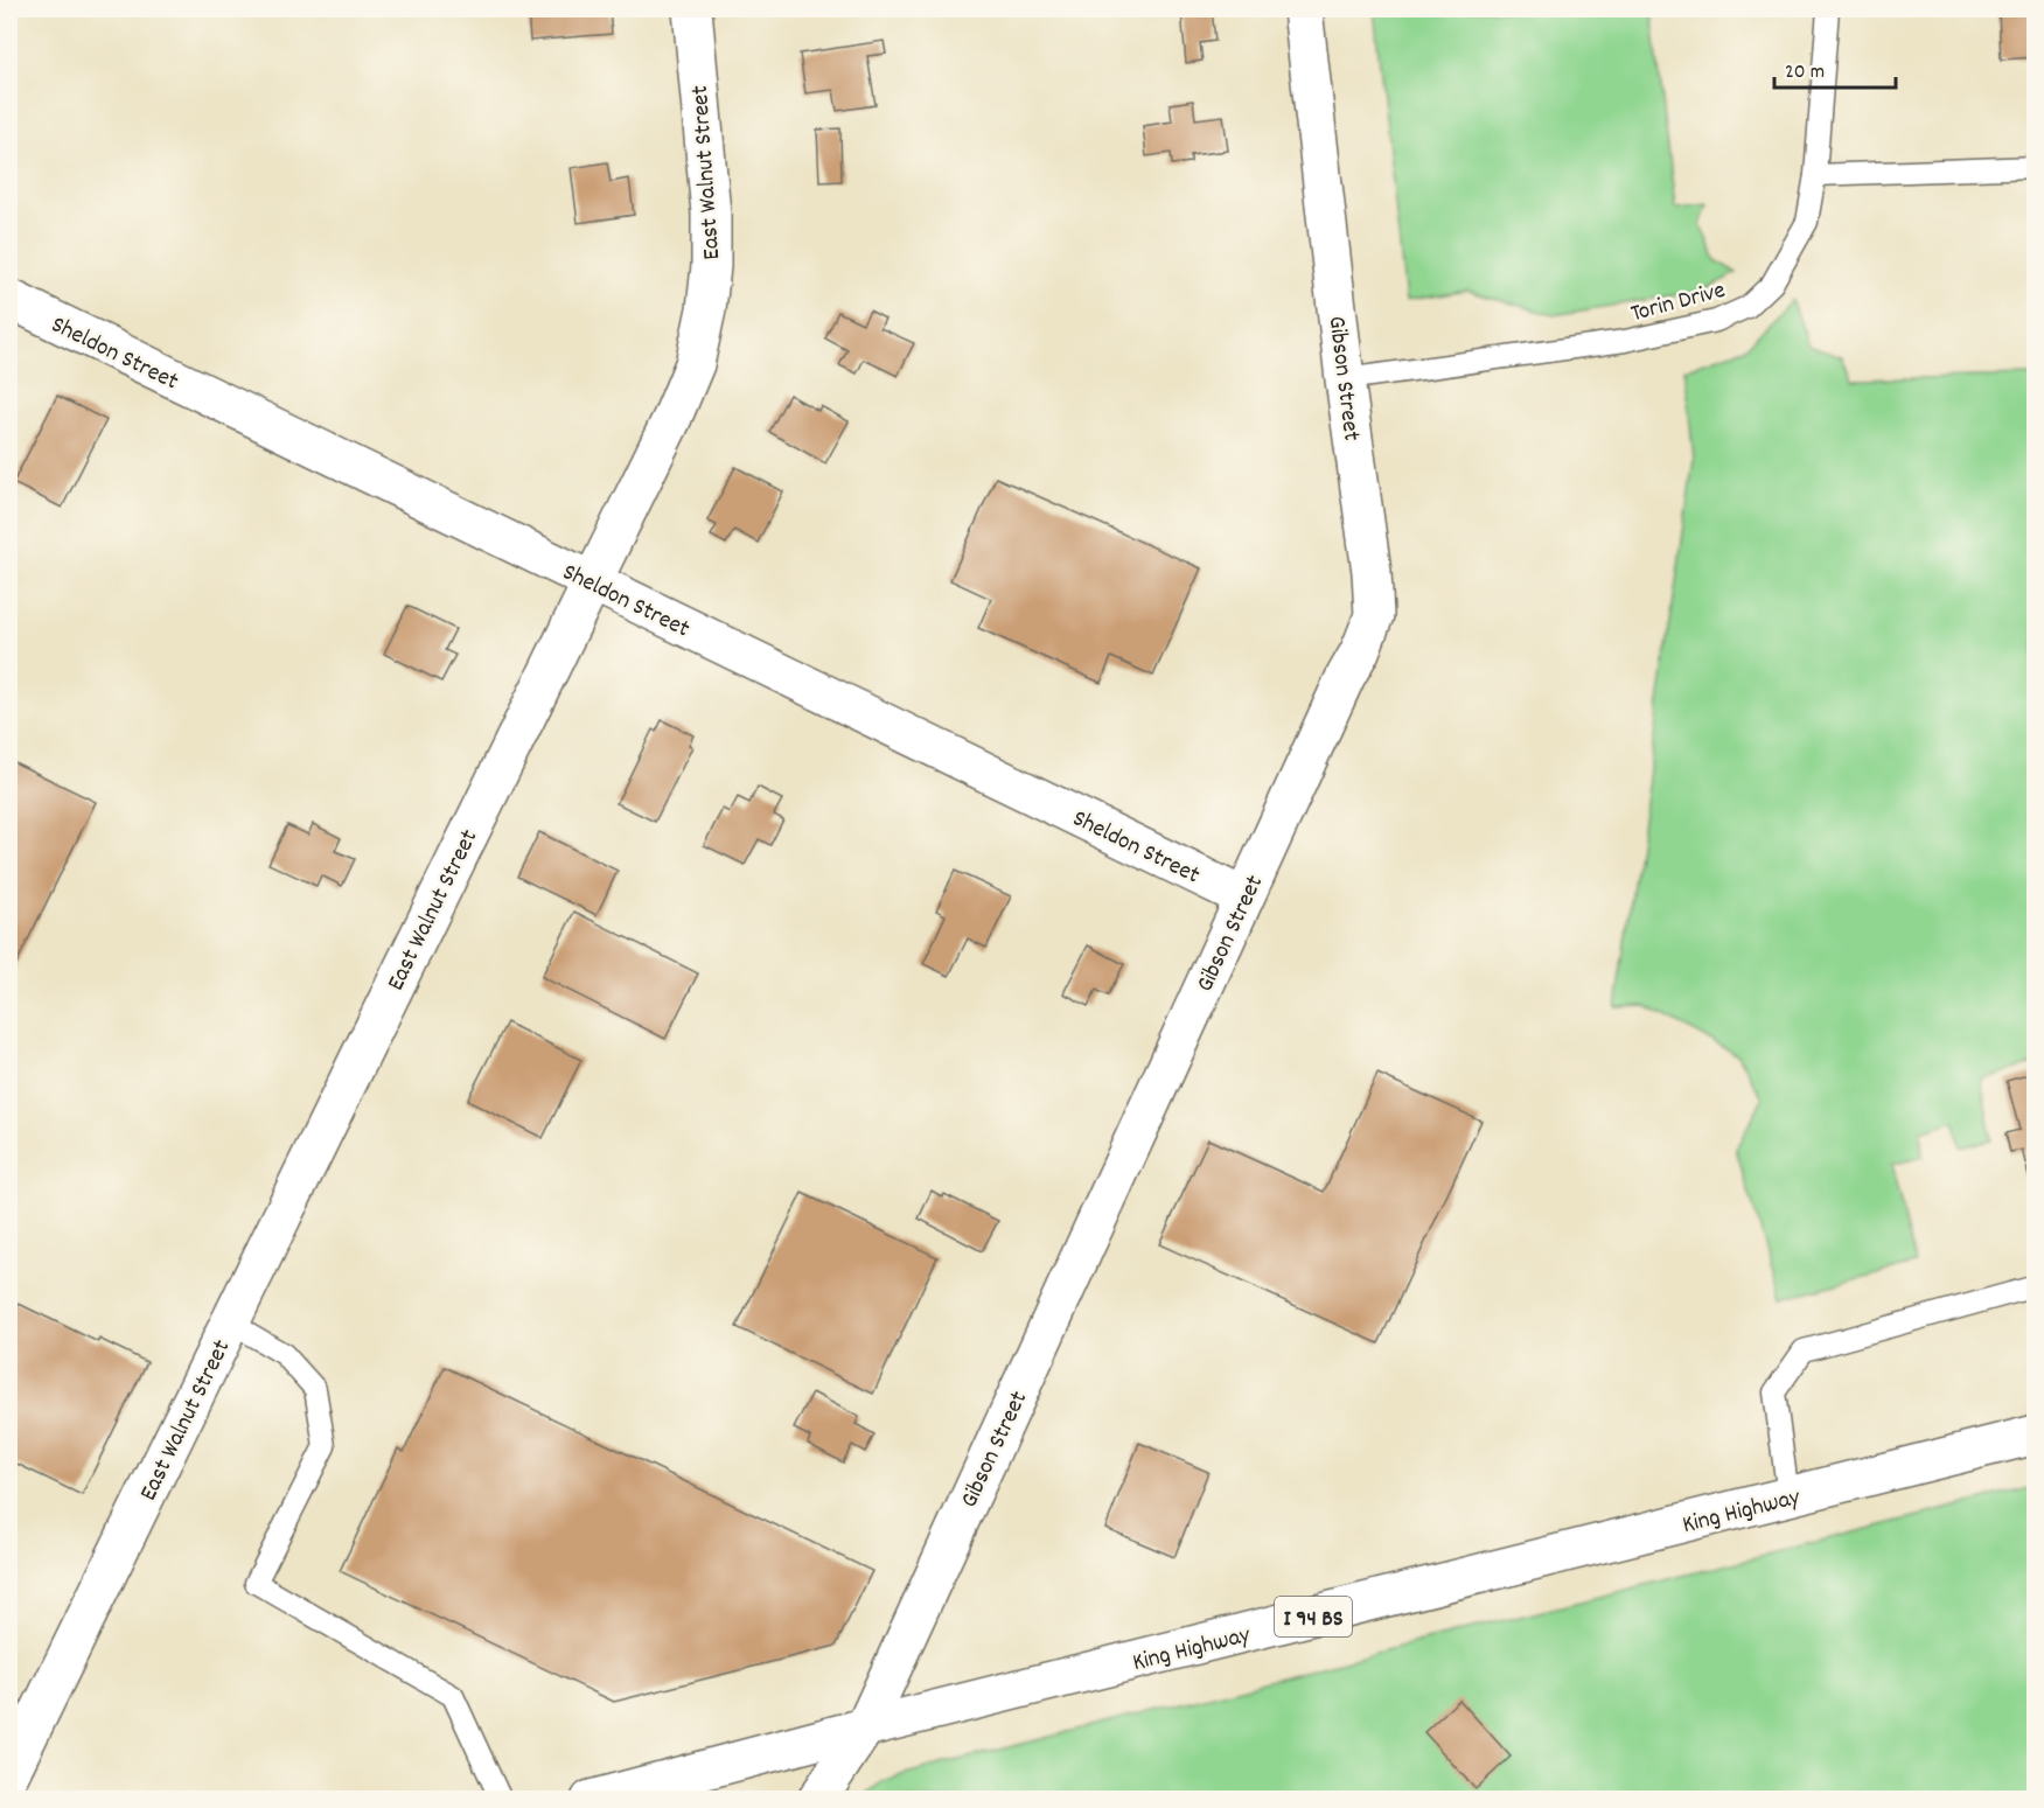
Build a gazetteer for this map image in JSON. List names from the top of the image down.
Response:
{
  "streets": {
    "street": [
      "East Walnut Street",
      "Sheldon Street",
      "Gibson Street",
      "King Highway",
      "I 94 BS"
    ],
    "lane": ["Torin Drive"]
  },
  "crossings": [
    ["East Walnut Street", "Sheldon Street"],
    ["Torin Drive", "Gibson Street"],
    ["Sheldon Street", "Gibson Street"],
    ["Gibson Street", "King Highway"]
  ],
  "scale_bar": "20 m"
}
